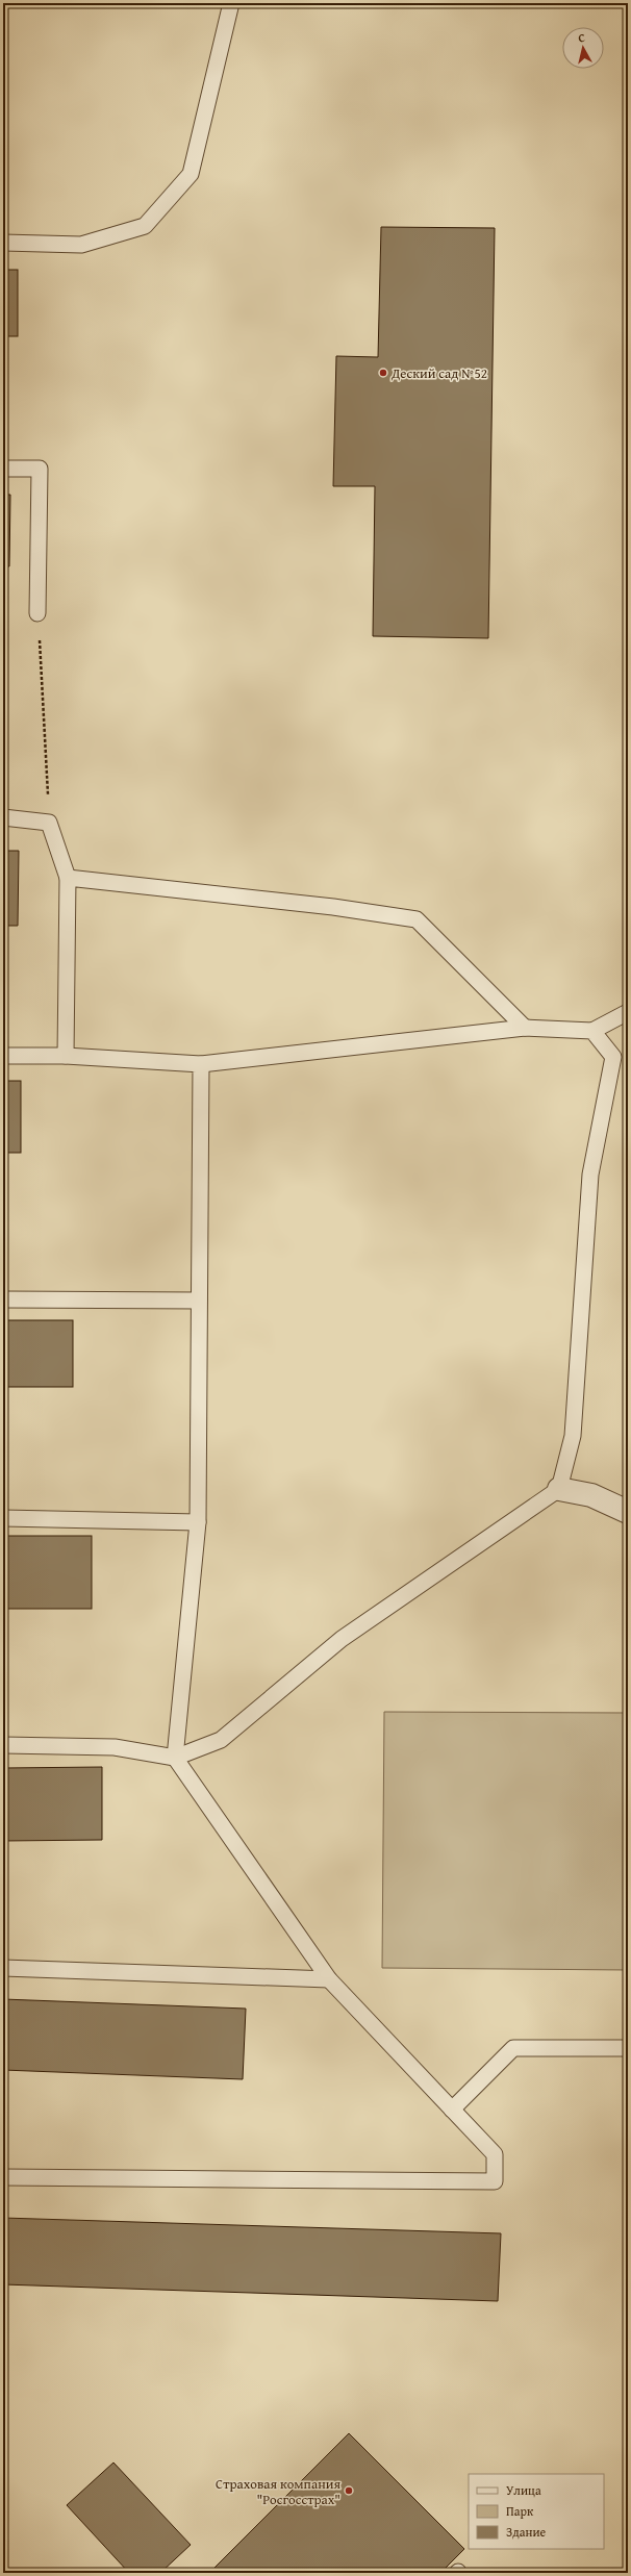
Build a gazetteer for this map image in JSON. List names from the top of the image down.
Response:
{
  "places": ["Деский сад №52", "Страховая компания \"Росгосстрах\""],
  "legend": ["Улица", "Парк", "Здание"],
  "north": "top"
}
